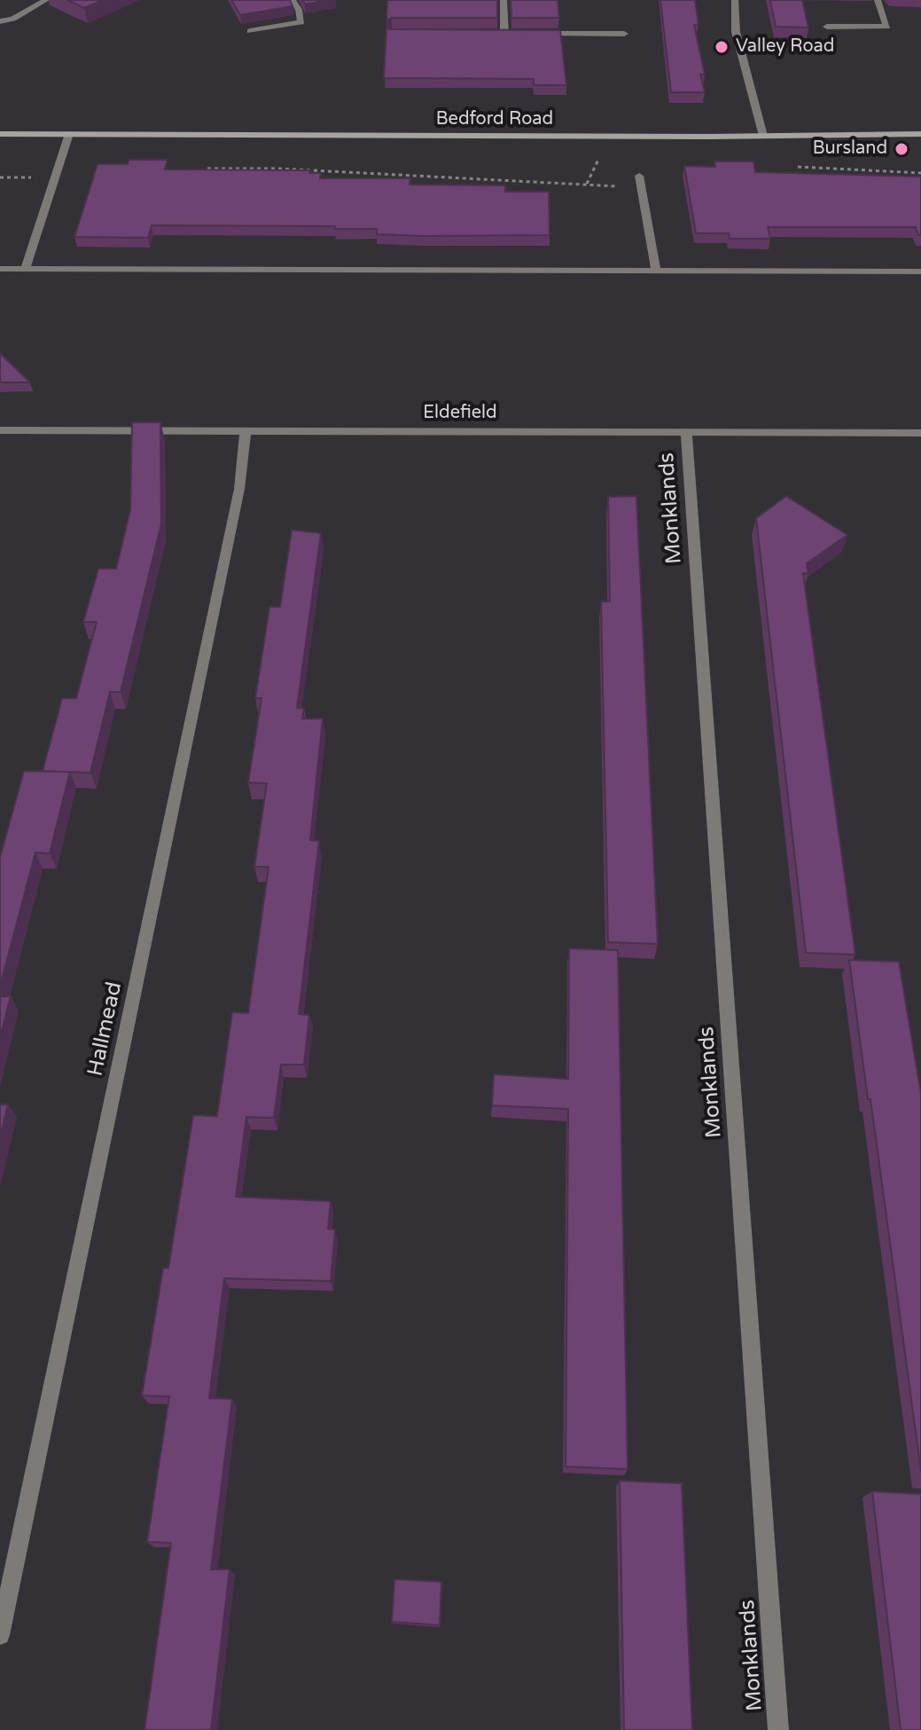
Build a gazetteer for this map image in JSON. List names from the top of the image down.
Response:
{
  "streets": {
    "street": [
      "Bedford Road",
      "Eldefield",
      "Monklands",
      "Hallmead"
    ]
  },
  "crossings": [
    ["Eldefield", "Monklands"],
    ["Eldefield", "Hallmead"]
  ],
  "places": ["Valley Road", "Bursland"]
}
